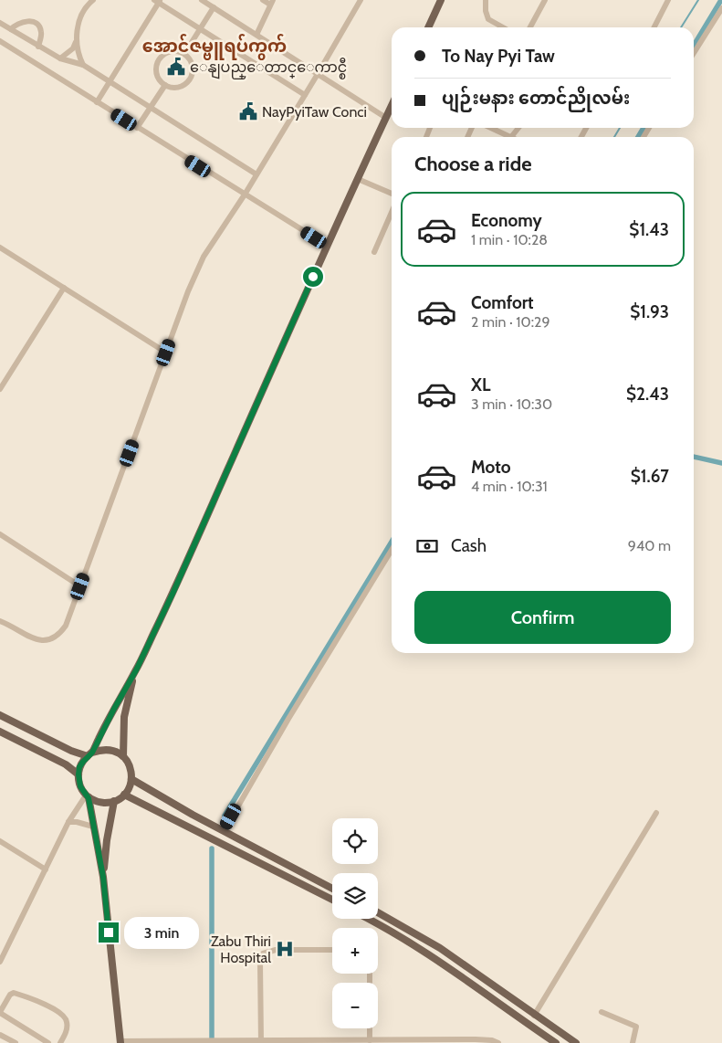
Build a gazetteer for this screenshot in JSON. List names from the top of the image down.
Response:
{
  "districts": ["အောင်ဇမ္ဗူရပ်ကွက်"],
  "places": {
    "public building": ["ေနျပည္ေတာင္ေကာင္စီ", "NayPyiTaw Conci"],
    "hospital": ["Zabu Thiri Hospital"]
  },
  "page": {
    "banner": ["To Nay Pyi Taw", "ပျဉ်းမနား တောင်ညိုလမ်း"],
    "heading": "Choose a ride",
    "list": [
      {
        "name": "Economy",
        "note": "1 min · 10:28",
        "value": "$1.43"
      },
      {
        "name": "Comfort",
        "note": "2 min · 10:29",
        "value": "$1.93"
      },
      {
        "name": "XL",
        "note": "3 min · 10:30",
        "value": "$2.43"
      },
      {
        "name": "Moto",
        "note": "4 min · 10:31",
        "value": "$1.67"
      }
    ],
    "pay": ["Cash", "940 m"],
    "buttons": "Confirm",
    "map_buttons": ["+", "−"],
    "bubble": "3 min"
  }
}
